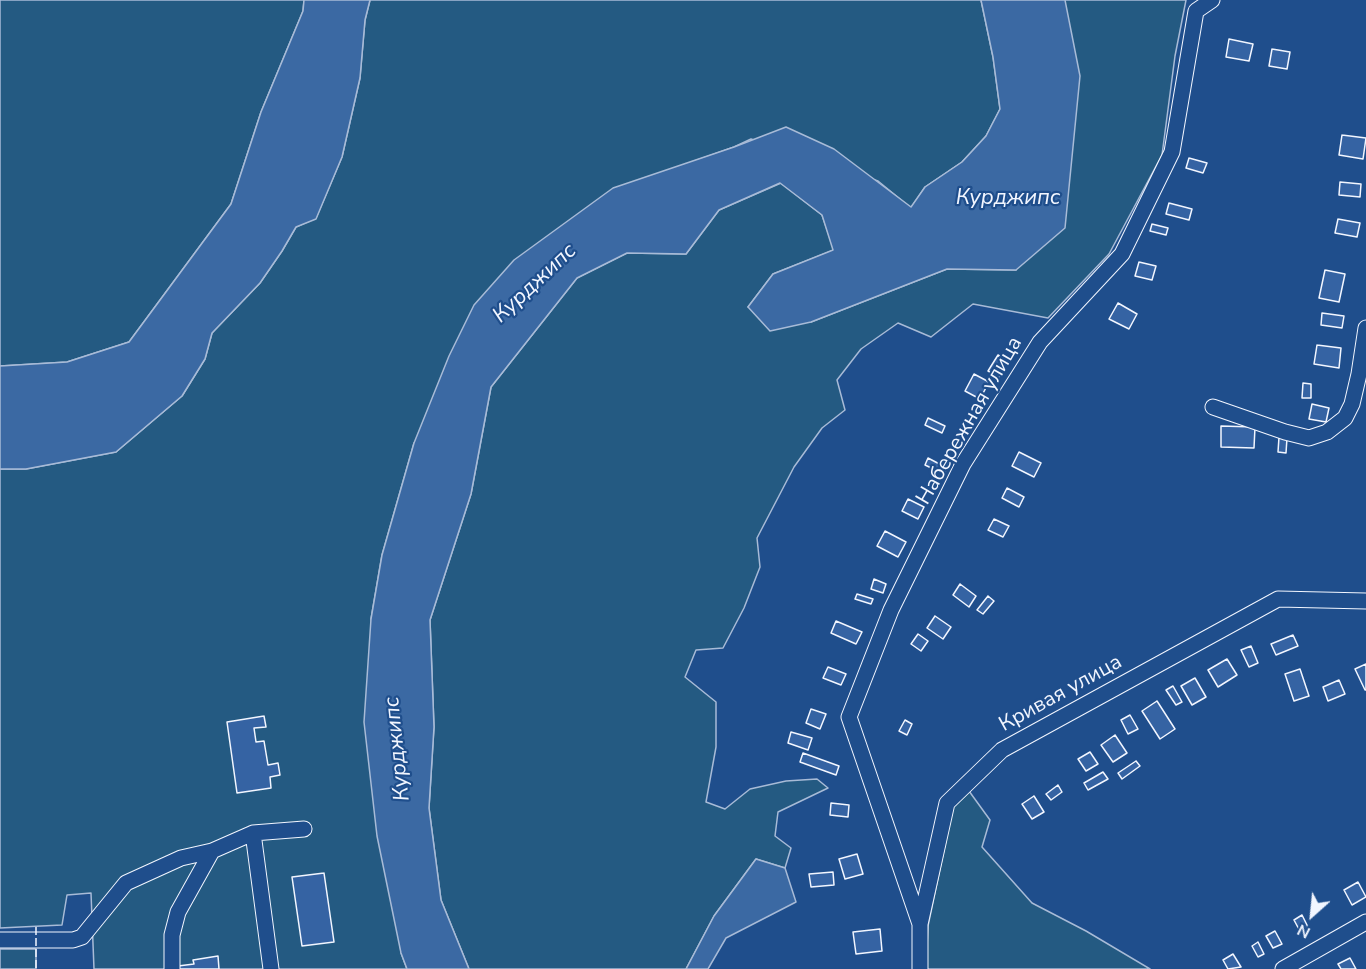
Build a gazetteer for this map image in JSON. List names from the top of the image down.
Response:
{
  "streets": {
    "street": ["Набережная улица", "Кривая улица"]
  },
  "crossings": [
    ["Набережная улица", "Кривая улица"]
  ],
  "water": ["Курджипс"],
  "north": "bottom left"
}
